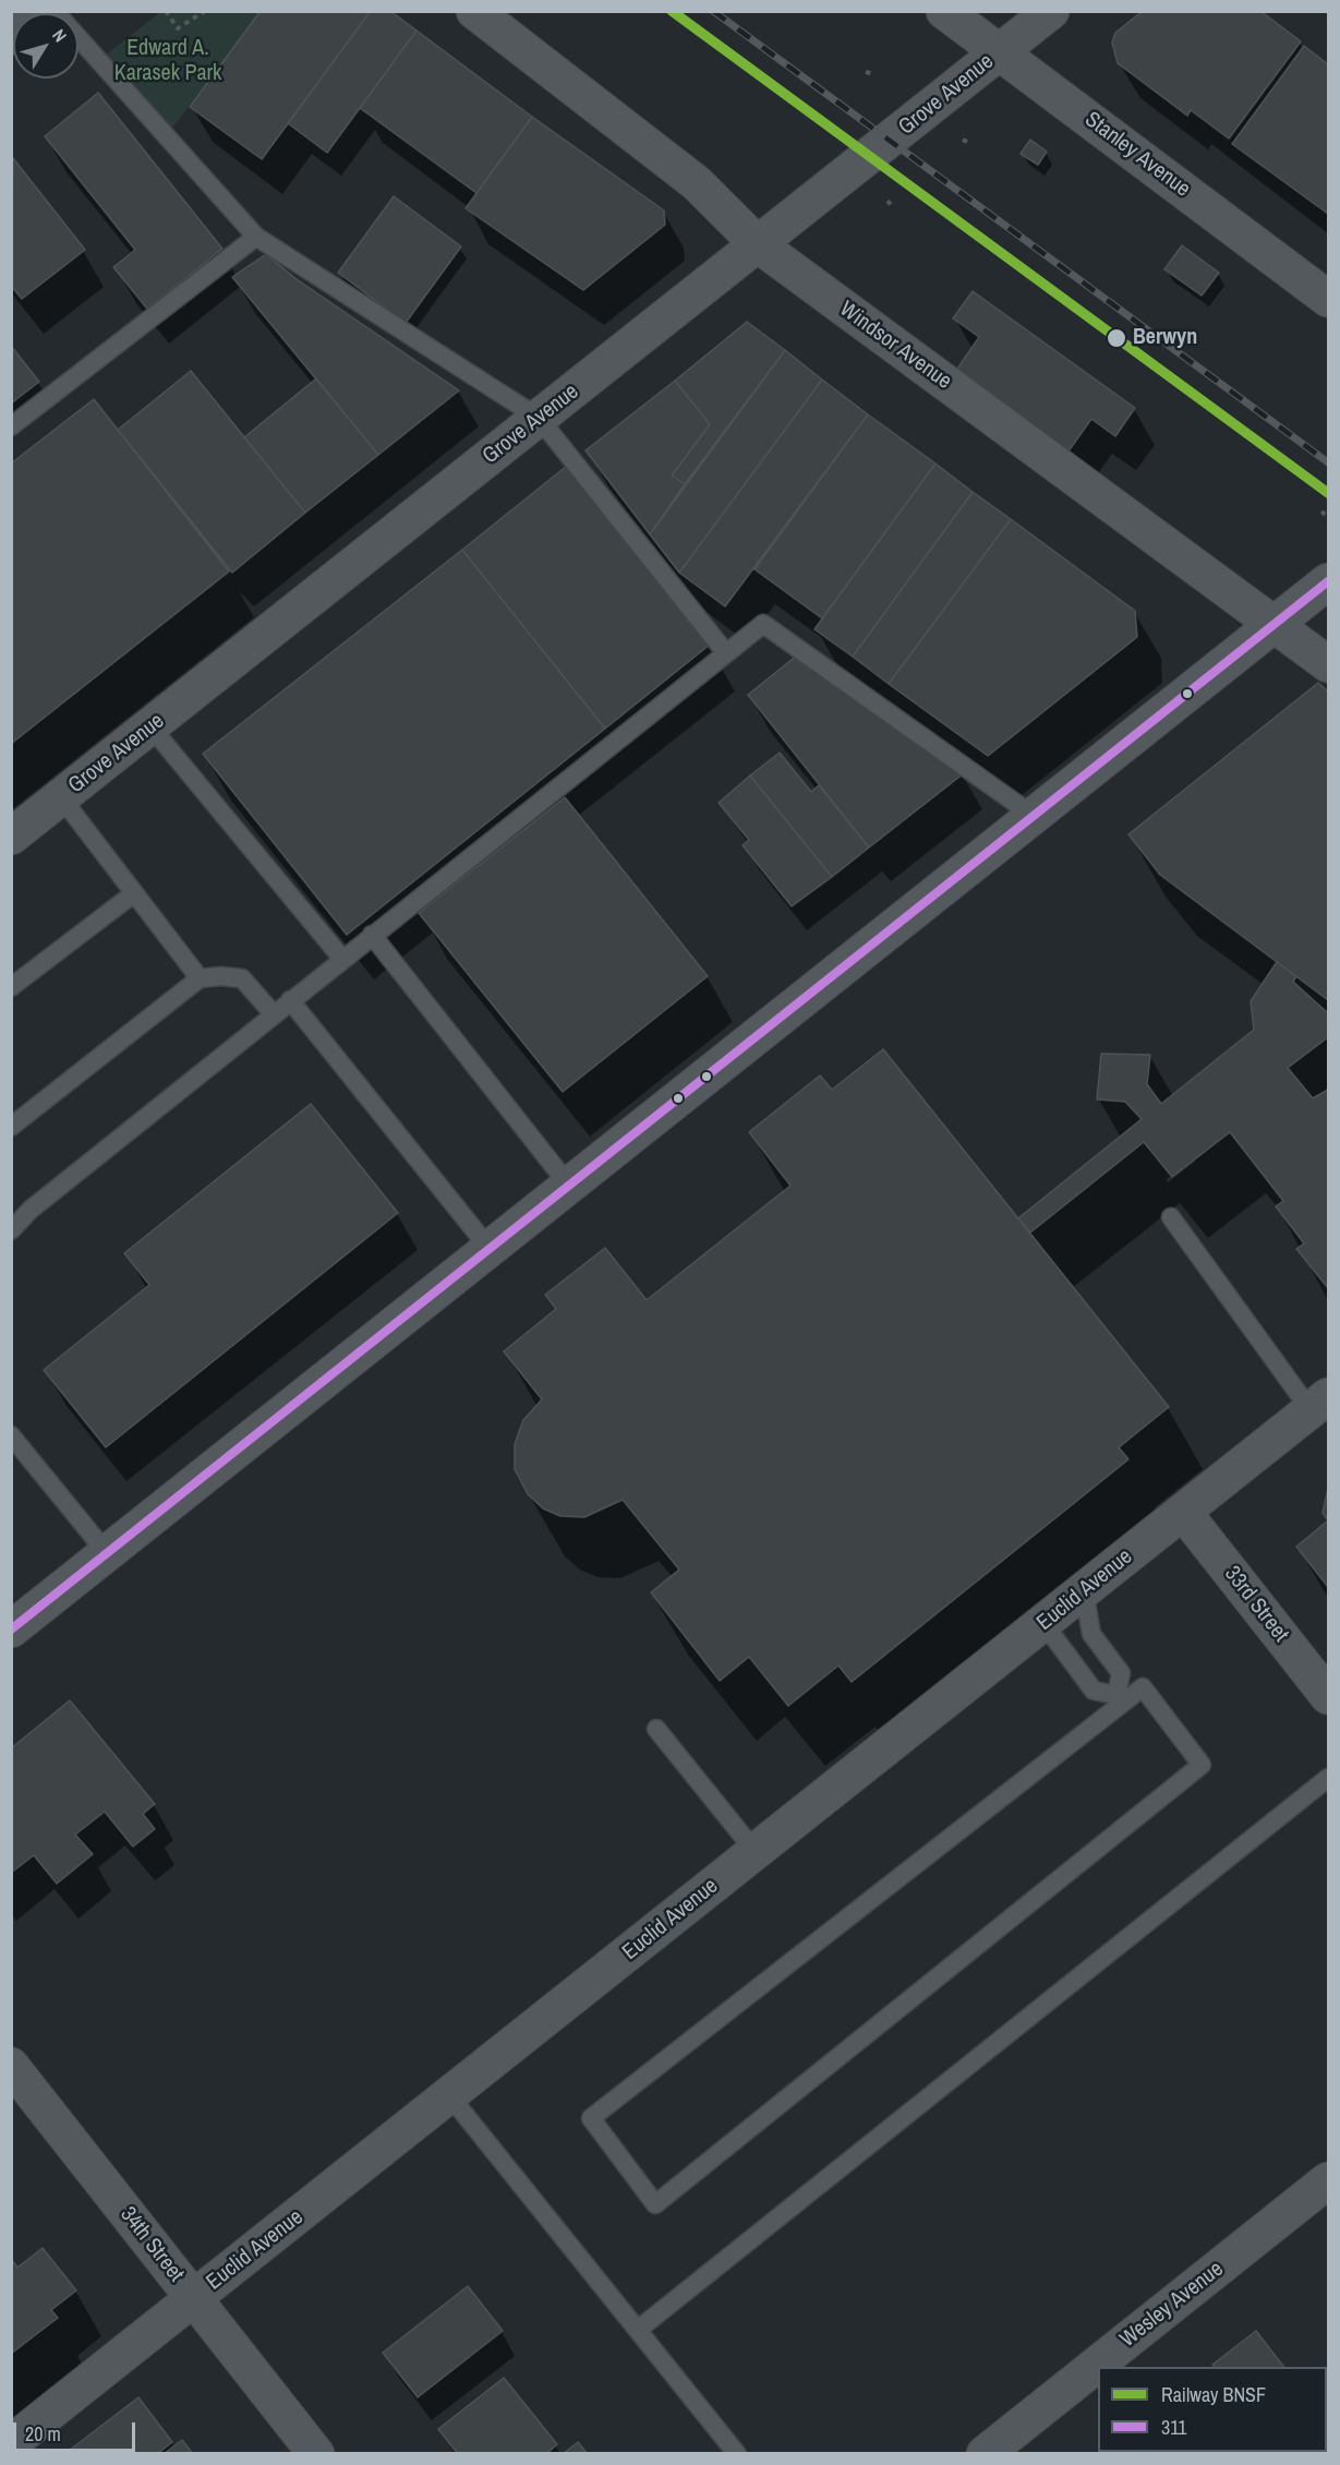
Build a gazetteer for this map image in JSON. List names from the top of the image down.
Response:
{
  "streets": {
    "street": [
      "Grove Avenue",
      "Stanley Avenue",
      "Windsor Avenue",
      "Euclid Avenue",
      "33rd Street",
      "34th Street",
      "Wesley Avenue"
    ]
  },
  "crossings": [
    ["Grove Avenue", "Stanley Avenue"],
    ["Grove Avenue", "Windsor Avenue"],
    ["Euclid Avenue", "33rd Street"],
    ["Euclid Avenue", "34th Street"]
  ],
  "parks": ["Edward A. Karasek Park"],
  "places": ["Berwyn"],
  "lines": ["rail line BNSF", "transit line 311"],
  "legend": ["Railway BNSF", "311"],
  "scale_bar": "20 m",
  "north": "top right"
}
